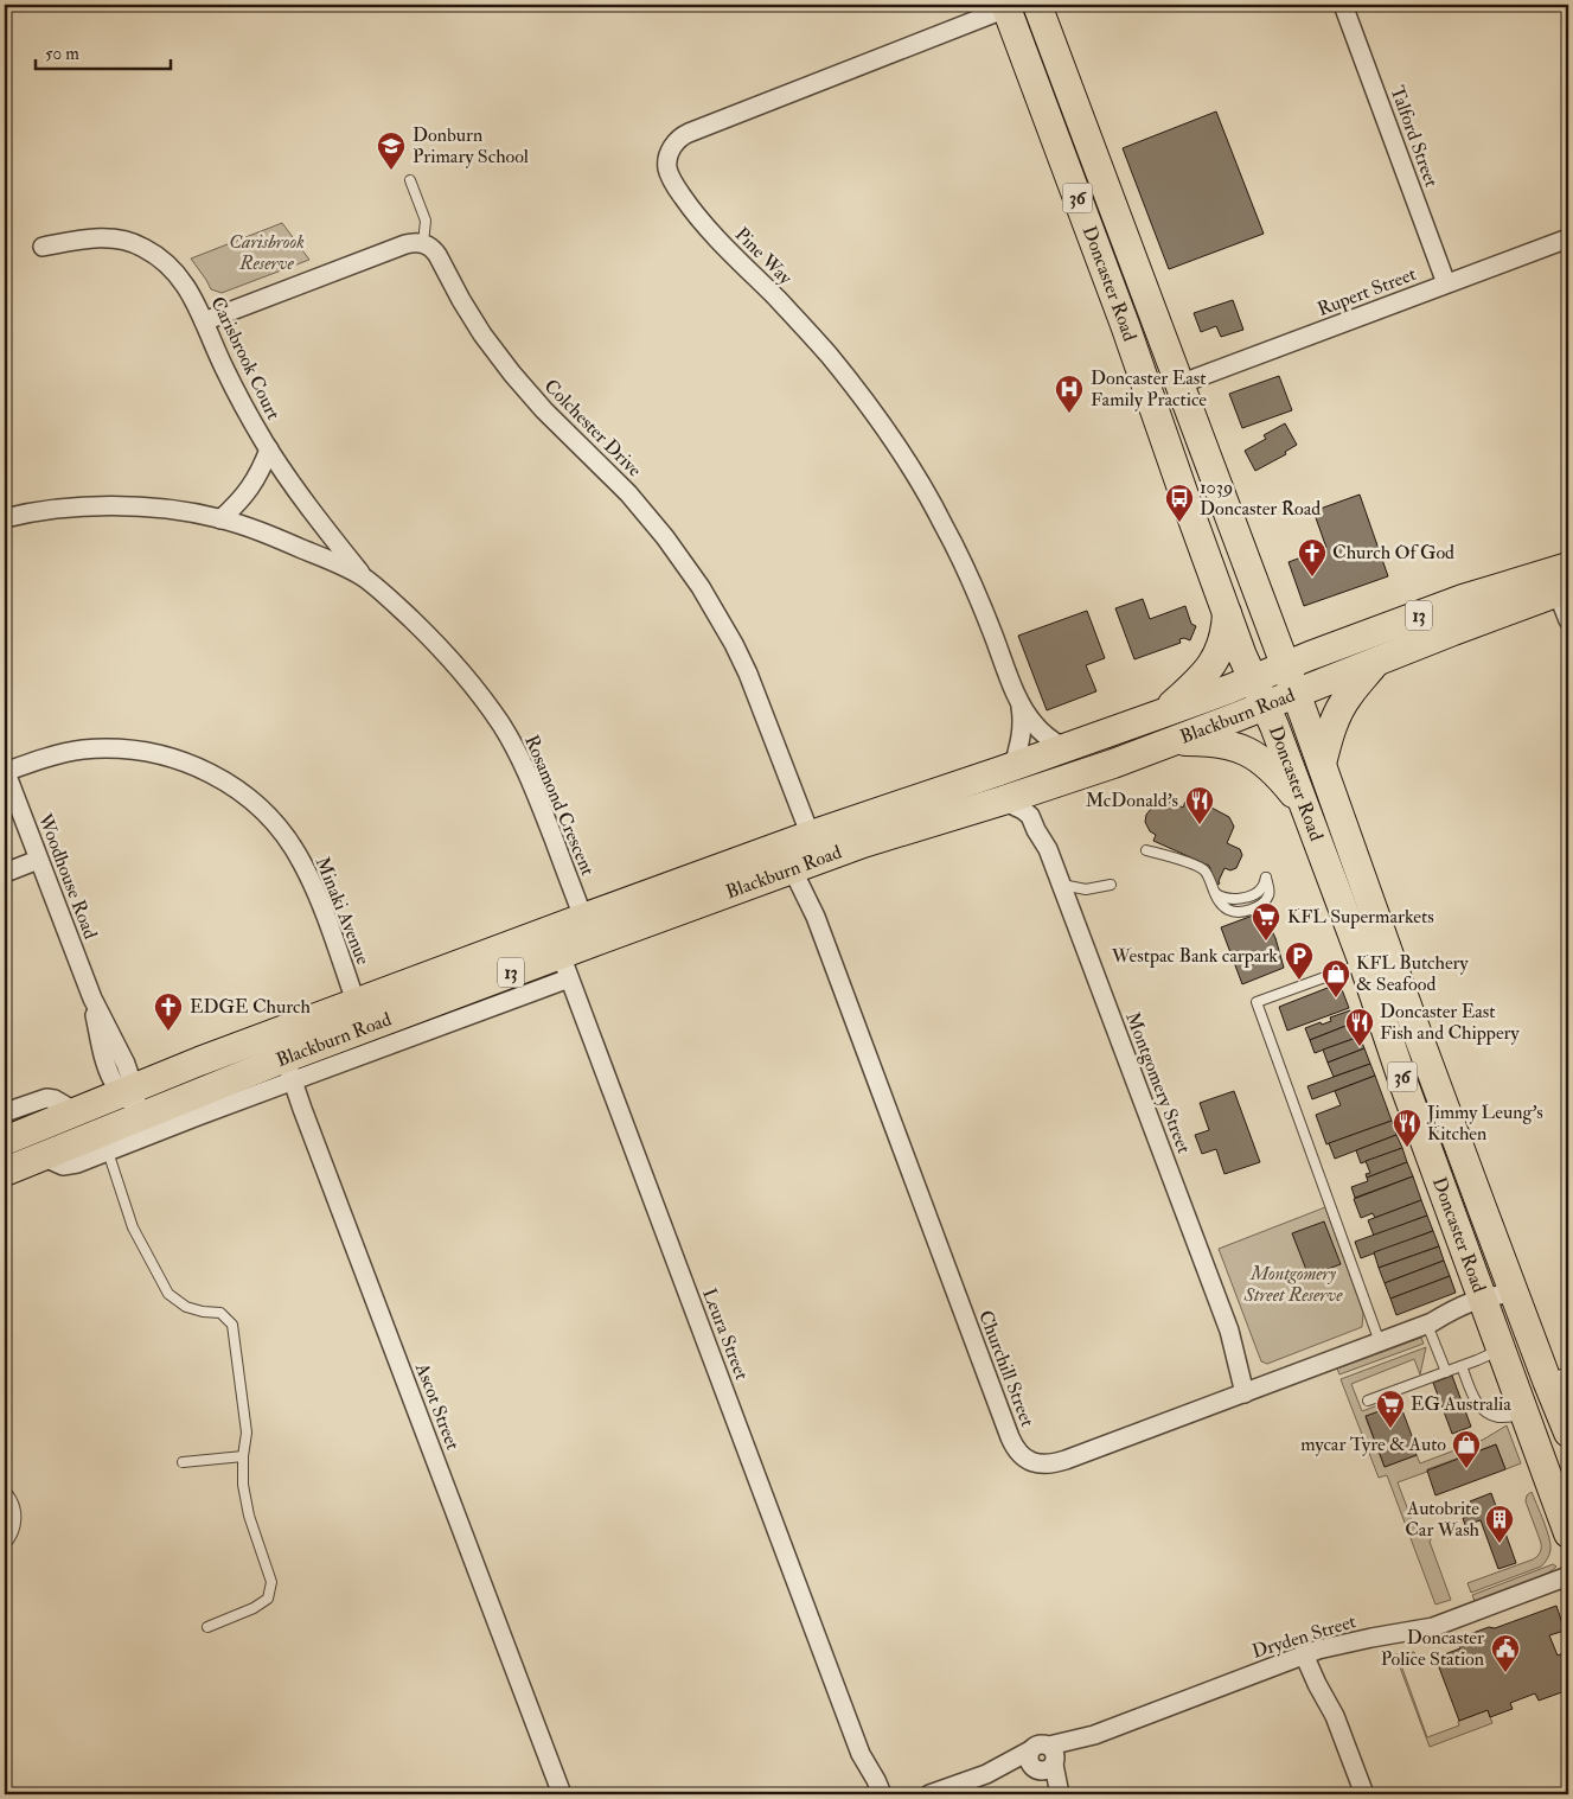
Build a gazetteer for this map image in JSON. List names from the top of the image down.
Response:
{
  "streets": {
    "main road": [
      "36",
      "Doncaster Road",
      "13",
      "Blackburn Road"
    ],
    "street": [
      "Talford Street",
      "Pine Way",
      "Rupert Street",
      "Carisbrook Court",
      "Colchester Drive",
      "Rosamond Crescent",
      "Woodhouse Road",
      "Minaki Avenue",
      "Montgomery Street",
      "Leura Street",
      "Churchill Street",
      "Ascot Street",
      "Dryden Street"
    ]
  },
  "crossings": [
    ["Talford Street", "Rupert Street"],
    ["Pine Way", "Doncaster Road"],
    ["Pine Way", "Blackburn Road"],
    ["Pine Way", "Montgomery Street"],
    ["Doncaster Road", "Rupert Street"],
    ["Doncaster Road", "Blackburn Road"],
    ["Doncaster Road", "Churchill Street"],
    ["Carisbrook Court", "Rosamond Crescent"],
    ["Colchester Drive", "Blackburn Road"],
    ["Colchester Drive", "Churchill Street"],
    ["Blackburn Road", "Rosamond Crescent"],
    ["Blackburn Road", "Woodhouse Road"],
    ["Blackburn Road", "Minaki Avenue"],
    ["Blackburn Road", "Montgomery Street"],
    ["Blackburn Road", "Leura Street"],
    ["Blackburn Road", "Churchill Street"],
    ["Blackburn Road", "Ascot Street"],
    ["Woodhouse Road", "Minaki Avenue"],
    ["Montgomery Street", "Churchill Street"]
  ],
  "parks": ["Carisbrook Reserve", "Montgomery Street Reserve"],
  "places": {
    "school or university": ["Donburn Primary School"],
    "hospital": ["Doncaster East Family Practice"],
    "bus stop": ["1039 Doncaster Road"],
    "church": ["Church Of God", "EDGE Church"],
    "restaurant": ["McDonald's", "Doncaster East Fish and Chippery", "Jimmy Leung's Kitchen"],
    "supermarket": ["KFL Supermarkets", "EG Australia"],
    "parking": ["Westpac Bank carpark"],
    "shop": ["KFL Butchery & Seafood", "mycar Tyre & Auto"],
    "building": ["Autobrite Car Wash"],
    "public building": ["Doncaster Police Station"]
  },
  "scale_bar": "50 m"
}
